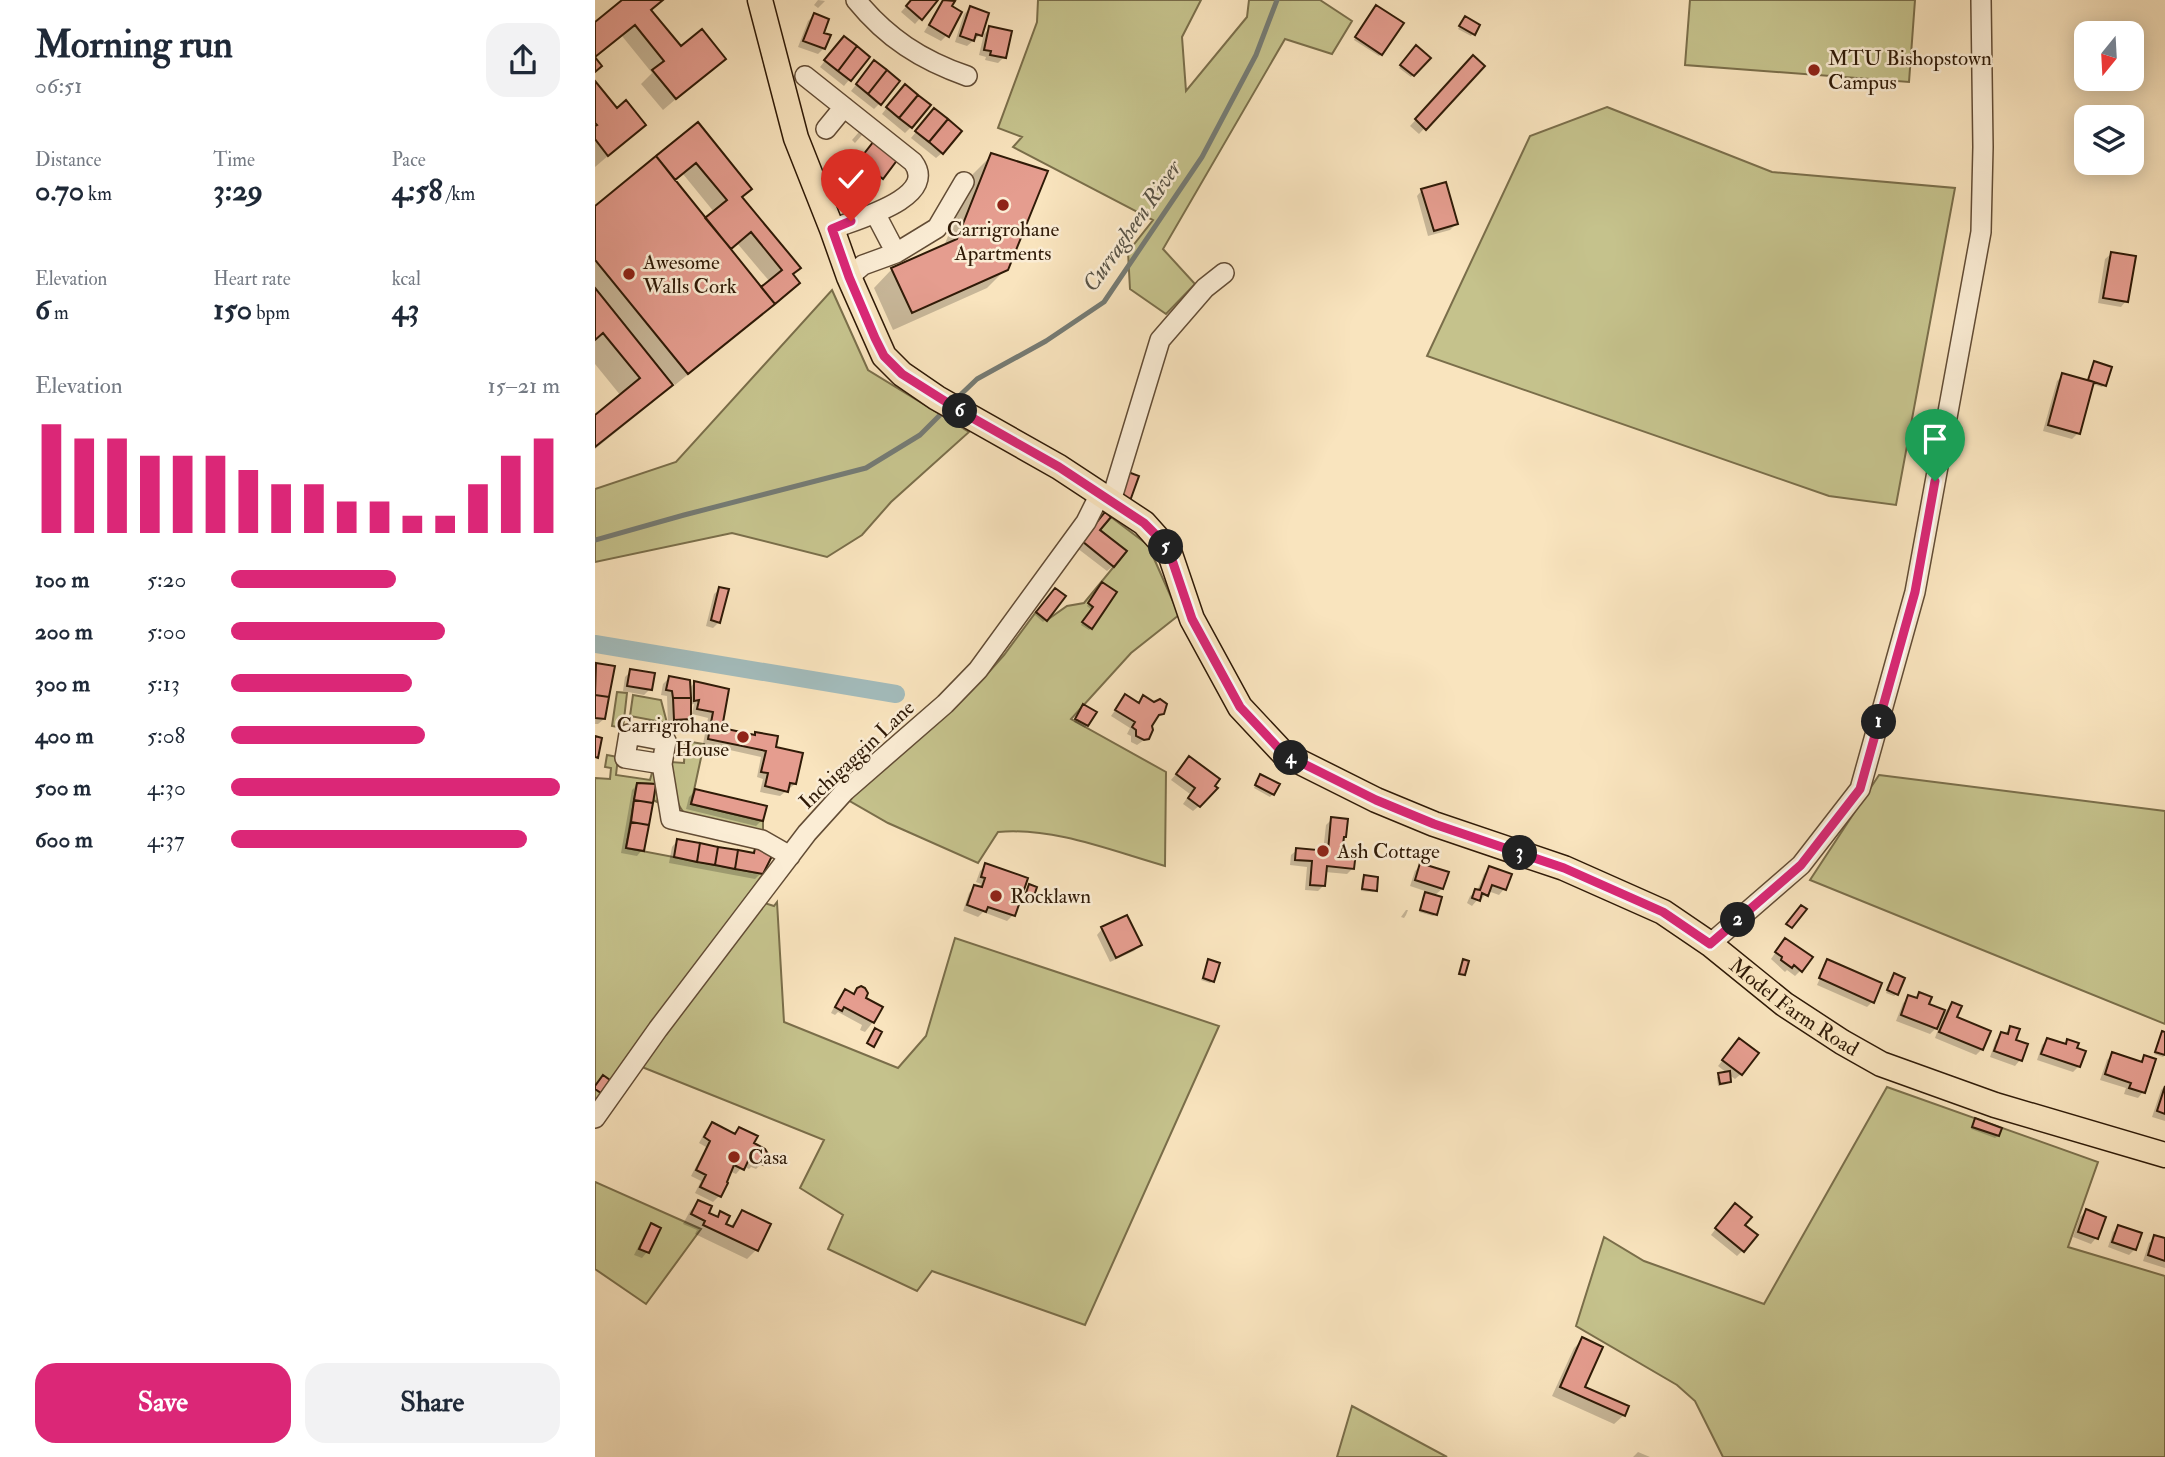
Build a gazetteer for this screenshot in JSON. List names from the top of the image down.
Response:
{
  "streets": {
    "main road": ["Model Farm Road"],
    "street": ["Inchigaggin Lane"]
  },
  "crossings": [
    ["Inchigaggin Lane", "Model Farm Road"]
  ],
  "water": ["Curragheen River"],
  "places": [
    "MTU Bishopstown Campus",
    "Carrigrohane Apartments",
    "Awesome Walls Cork",
    "Carrigrohane House",
    "Ash Cottage",
    "Rocklawn",
    "Casa"
  ],
  "north": "bottom",
  "page": {
    "heading": ["Morning run", "06:51"],
    "stats": [
      ["Distance", "0.70 km"],
      ["Time", "3:29"],
      ["Pace", "4:58 /km"],
      ["Elevation", "6 m"],
      ["Heart rate", "150 bpm"],
      ["kcal", "43"]
    ],
    "chart": ["Elevation", "15–21 m"],
    "pins": [
      "6",
      "5",
      "1",
      "4",
      "3",
      "2"
    ],
    "list": [
      {
        "name": "100 m",
        "note": "5:20"
      },
      {
        "name": "200 m",
        "note": "5:00"
      },
      {
        "name": "300 m",
        "note": "5:13"
      },
      {
        "name": "400 m",
        "note": "5:08"
      },
      {
        "name": "500 m",
        "note": "4:30"
      },
      {
        "name": "600 m",
        "note": "4:37"
      }
    ],
    "buttons": ["Save", "Share"]
  }
}
